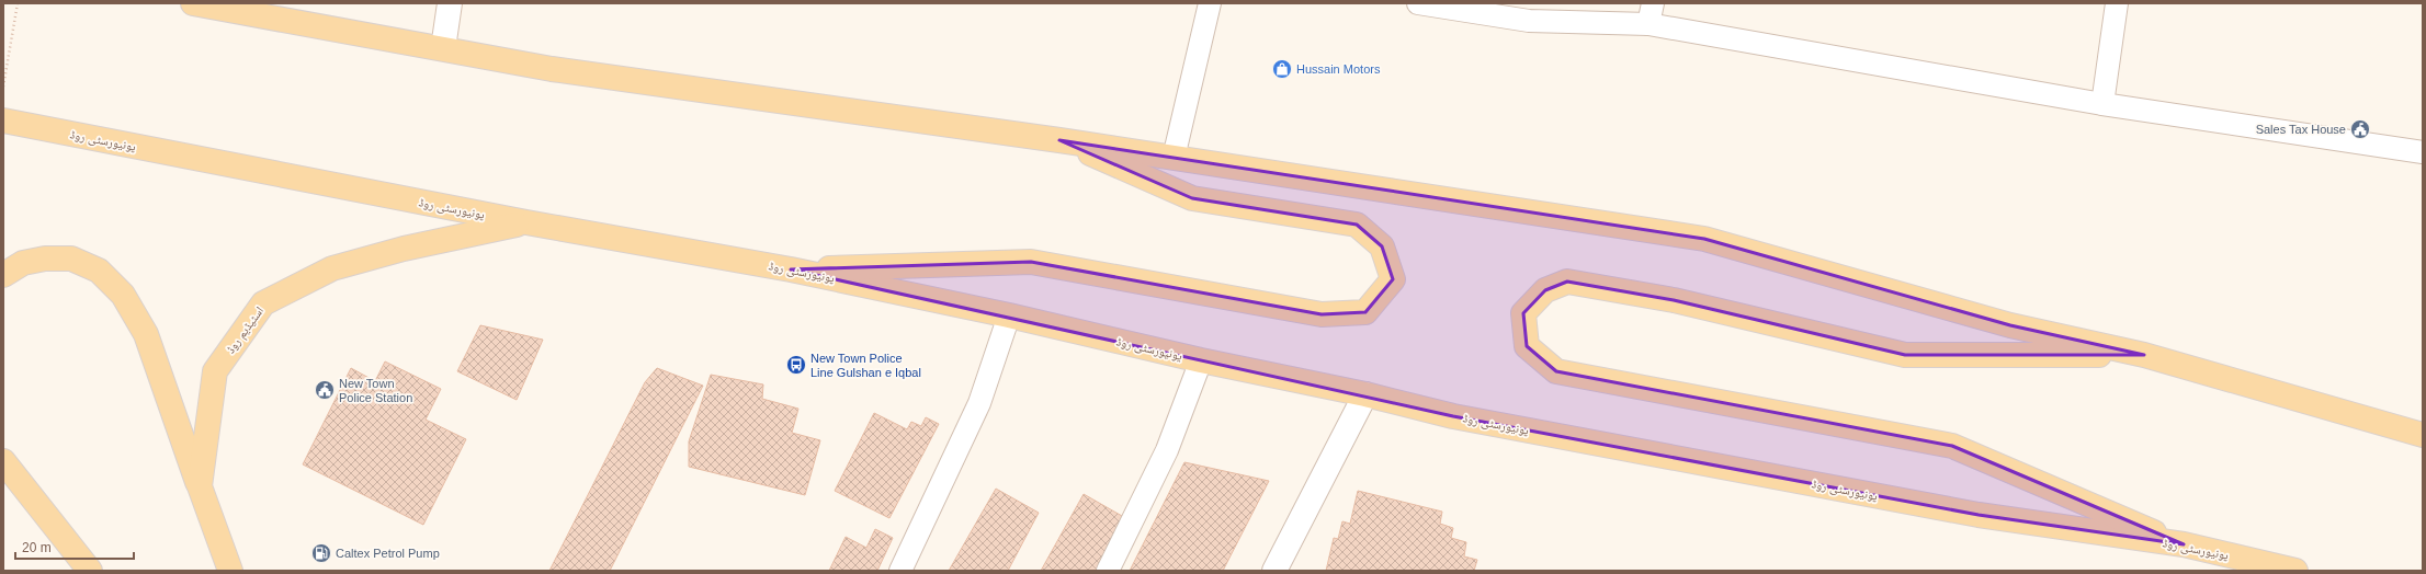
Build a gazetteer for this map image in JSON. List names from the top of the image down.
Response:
{
  "streets": {
    "main road": ["یونیورسٹی روڈ", "اسٹیڈیم روڈ"]
  },
  "crossings": [
    ["یونیورسٹی روڈ", "اسٹیڈیم روڈ"]
  ],
  "places": {
    "shop": ["Hussain Motors"],
    "public building": ["Sales Tax House", "New Town Police Station"],
    "bus stop": ["New Town Police Line Gulshan e Iqbal"],
    "fuel station": ["Caltex Petrol Pump"]
  },
  "scale_bar": "20 m"
}
